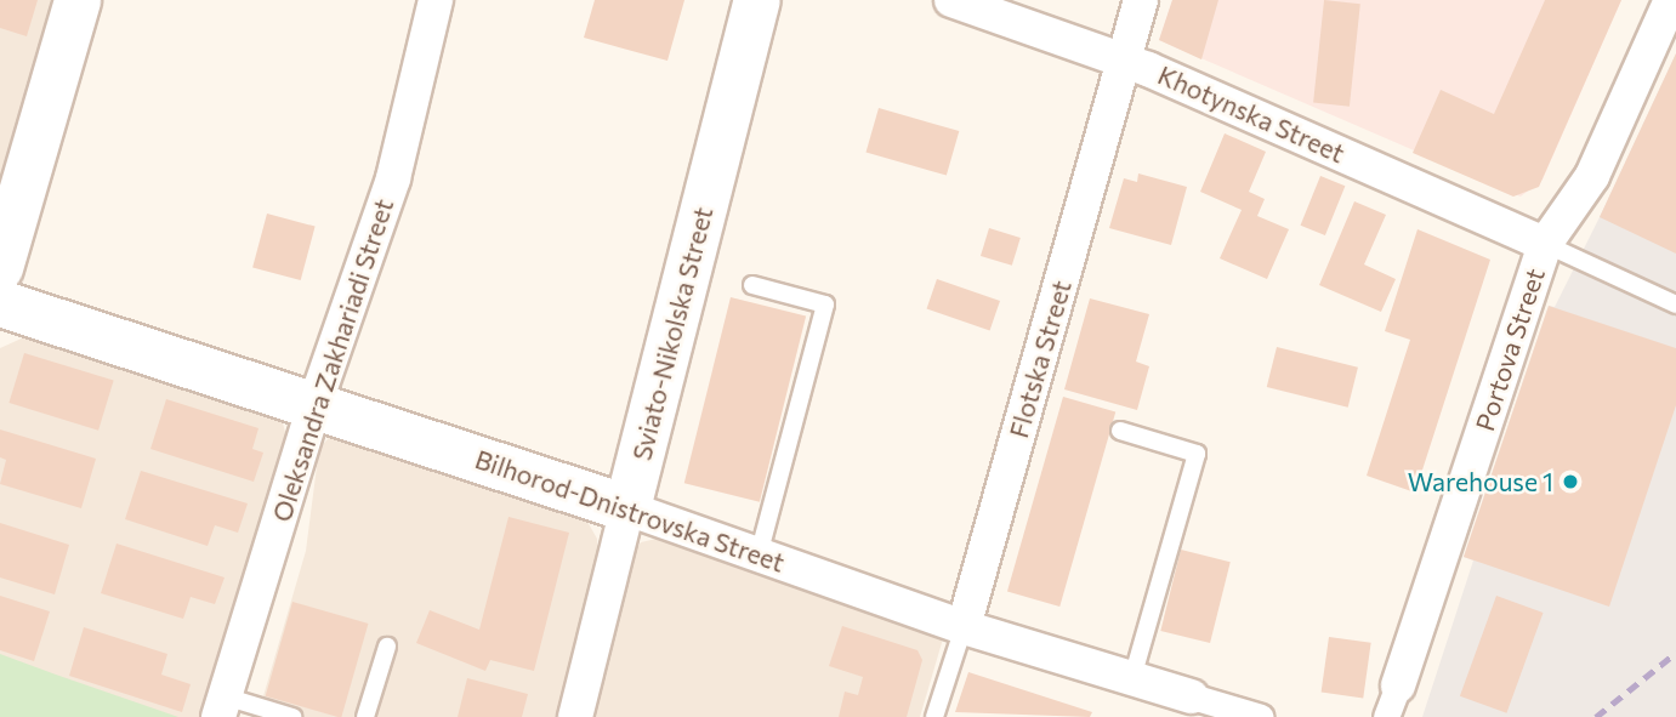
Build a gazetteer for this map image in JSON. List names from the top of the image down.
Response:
{
  "streets": {
    "main road": ["Sviato-Nikolska Street", "Bilhorod-Dnistrovska Street"],
    "street": [
      "Khotynska Street",
      "Portova Street",
      "Flotska Street",
      "Oleksandra Zakhariadi Street"
    ]
  },
  "crossings": [
    ["Khotynska Street", "Portova Street"],
    ["Khotynska Street", "Flotska Street"],
    ["Sviato-Nikolska Street", "Bilhorod-Dnistrovska Street"],
    ["Flotska Street", "Bilhorod-Dnistrovska Street"],
    ["Oleksandra Zakhariadi Street", "Bilhorod-Dnistrovska Street"]
  ],
  "places": ["Warehouse 1"]
}
